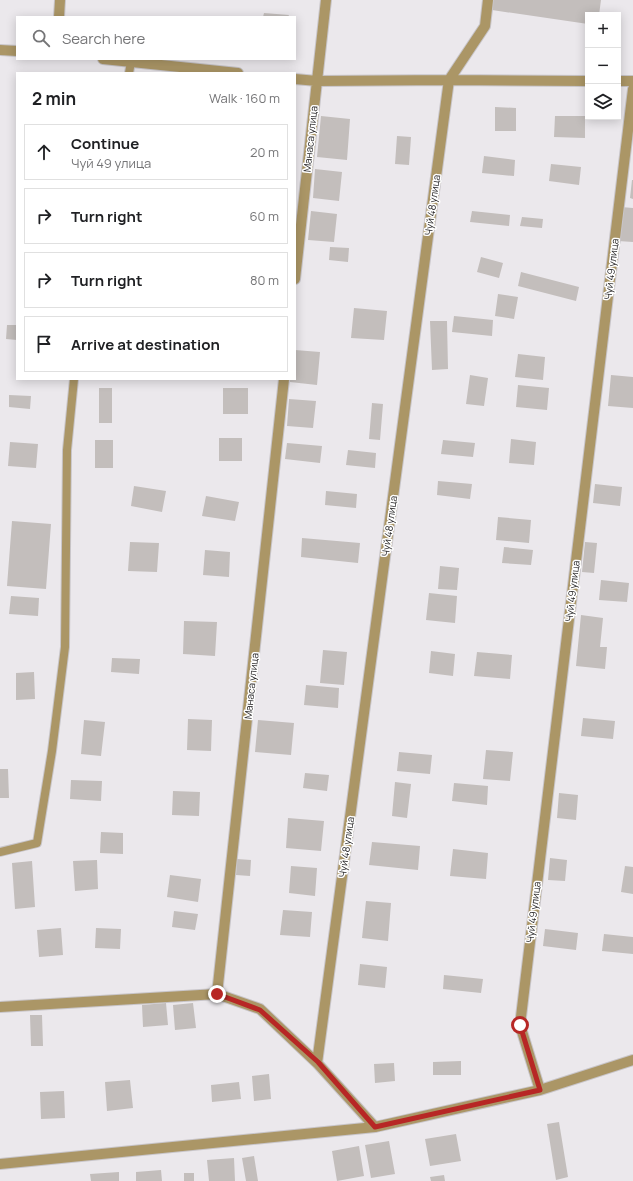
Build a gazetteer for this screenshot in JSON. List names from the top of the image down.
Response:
{
  "streets": {
    "street": ["Манаса улица", "Чуй 48 улица", "Чуй 49 улица"]
  },
  "page": {
    "map_buttons": ["+", "−"],
    "search": "Search here",
    "heading": ["2 min", "Walk · 160 m"],
    "list": [
      ["Continue", "Чуй 49 улица", "20 m"],
      ["Turn right", "60 m"],
      ["Turn right", "80 m"],
      "Arrive at destination"
    ]
  }
}
